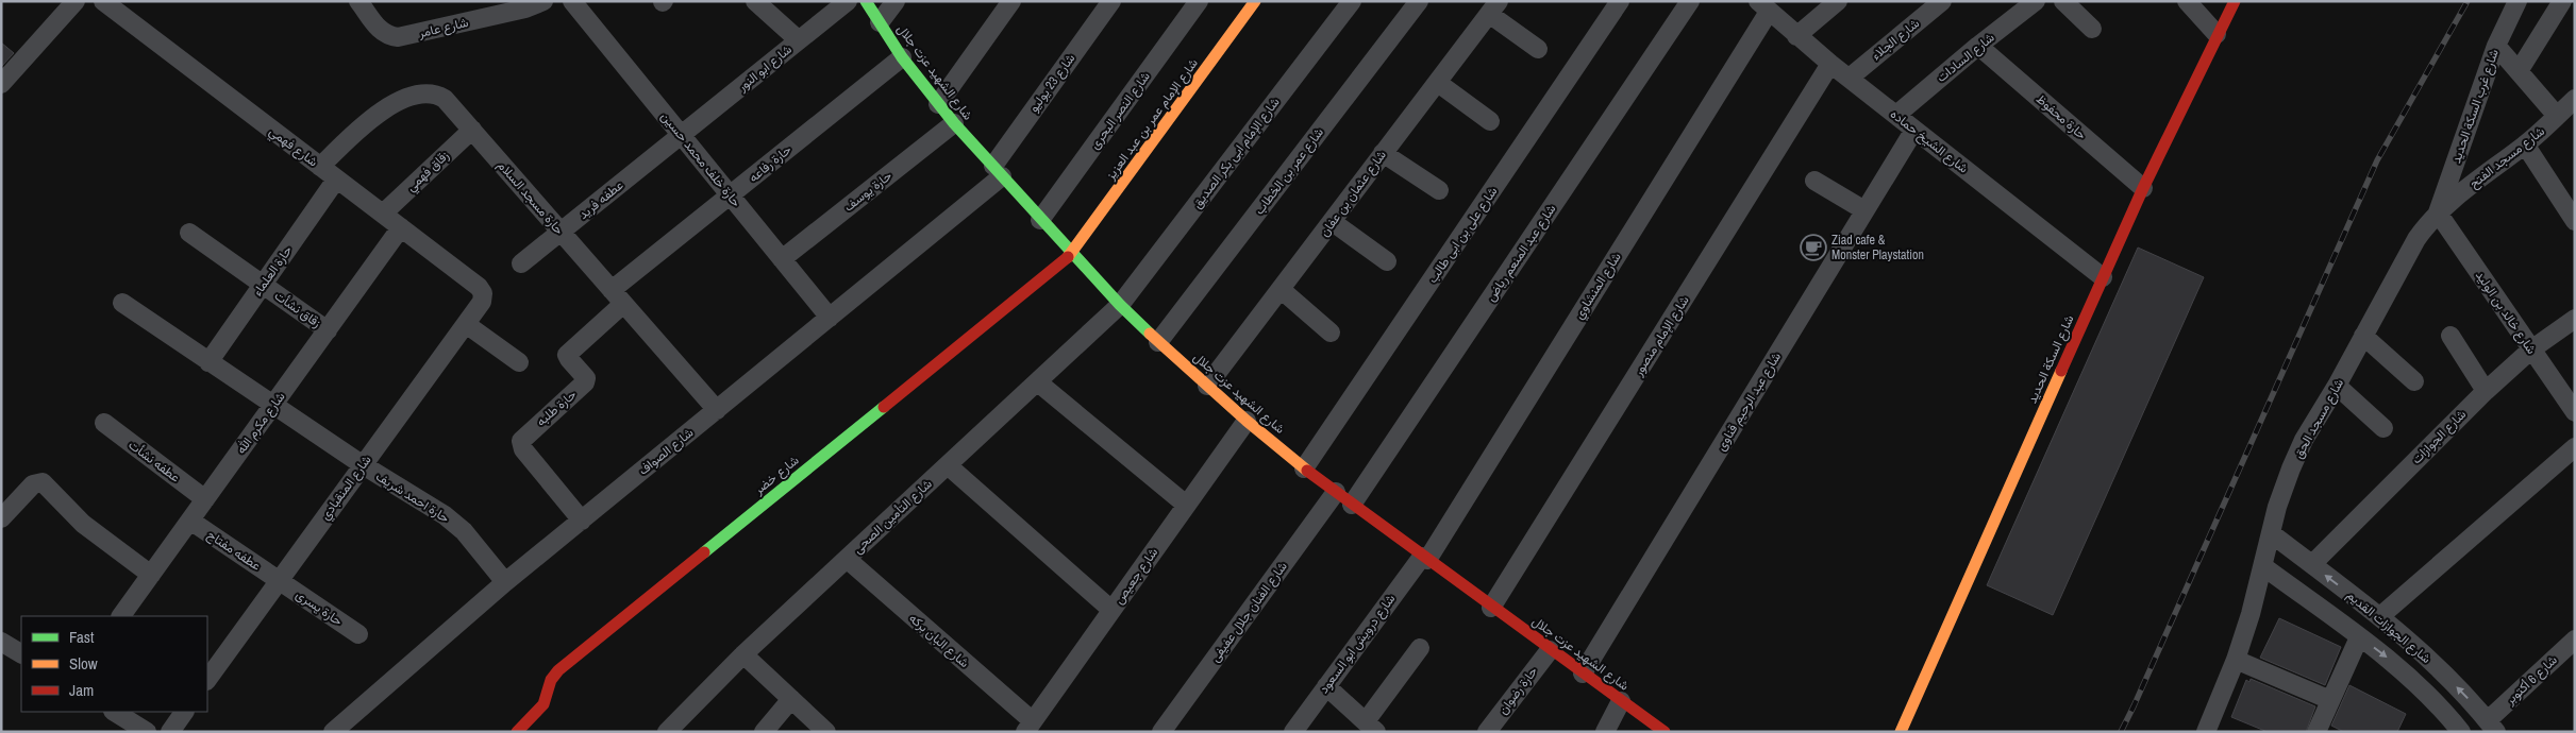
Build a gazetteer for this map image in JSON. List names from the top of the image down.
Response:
{
  "streets": {
    "street": [
      "شارع عامر",
      "شارع الجلاء",
      "شارع السادات",
      "شارع ابو النور",
      "شارع الشهيد عزت جلال",
      "شارع 23 يوليو",
      "شارع غرب السكة الحديد",
      "شارع النصر البحرى",
      "حارة محفوظ",
      "شارع الإمام عمر بن عبد العزيز",
      "شارع الشيخ حماده",
      "شارع فهمي",
      "شارع الإمام ابى بكر الصديق",
      "شارع مسجد الفتح",
      "حارة خلف محمد حسين",
      "حارة رفاعه",
      "زقاق فهمي",
      "شارع عمر بن الخطاب",
      "حارة يوسف",
      "شارع عثمان بن عفان",
      "حارة مسجد السلام",
      "عطفه فريد",
      "شارع على بن ابى طالب",
      "شارع عبد المنعم رياض",
      "حارة العلماء",
      "شارع المنشاوي",
      "زقاق نشأت",
      "شارع خالد بن الوليد",
      "شارع الإمام منصور",
      "شارع السكة الحديد",
      "شارع عبد الرحيم قناوى",
      "حارة طلبه",
      "شارع مسجد الحق",
      "شارع مكرم الله",
      "شارع الجوازات",
      "شارع الصواف",
      "عطفه نشأت",
      "شارع خضر",
      "شارع المنقبادي",
      "حارة احمد شريف",
      "شارع التأمين الصحى",
      "عطفه مفتاح",
      "شارع جعيص",
      "حارة يسرى",
      "شارع الفنان جلال عفيفى",
      "شارع الجوازات القديم",
      "شارع البان بركه",
      "شارع درويش ابو السعود",
      "شارع 6 أكتوبر",
      "حارة رضوان"
    ]
  },
  "crossings": [
    ["شارع الجلاء", "شارع الشيخ حماده"],
    ["شارع السادات", "حارة محفوظ"],
    ["شارع السادات", "شارع الشيخ حماده"],
    ["شارع ابو النور", "حارة خلف محمد حسين"],
    ["شارع ابو النور", "عطفه فريد"],
    ["شارع الشهيد عزت جلال", "شارع 23 يوليو"],
    ["شارع الشهيد عزت جلال", "شارع النصر البحرى"],
    ["شارع الشهيد عزت جلال", "شارع الإمام عمر بن عبد العزيز"],
    ["شارع الشهيد عزت جلال", "شارع الإمام ابى بكر الصديق"],
    ["شارع الشهيد عزت جلال", "حارة رفاعه"],
    ["شارع الشهيد عزت جلال", "شارع عمر بن الخطاب"],
    ["شارع الشهيد عزت جلال", "حارة يوسف"],
    ["شارع الشهيد عزت جلال", "شارع عثمان بن عفان"],
    ["شارع الشهيد عزت جلال", "شارع على بن ابى طالب"],
    ["شارع الشهيد عزت جلال", "شارع عبد المنعم رياض"],
    ["شارع الشهيد عزت جلال", "شارع المنشاوي"],
    ["شارع الشهيد عزت جلال", "شارع الإمام منصور"],
    ["شارع الشهيد عزت جلال", "شارع عبد الرحيم قناوى"],
    ["شارع الشهيد عزت جلال", "شارع الصواف"],
    ["شارع الشهيد عزت جلال", "شارع خضر"],
    ["شارع الشهيد عزت جلال", "شارع التأمين الصحى"],
    ["شارع الشهيد عزت جلال", "شارع جعيص"],
    ["شارع الشهيد عزت جلال", "شارع الفنان جلال عفيفى"],
    ["شارع الشهيد عزت جلال", "شارع درويش ابو السعود"],
    ["شارع الشهيد عزت جلال", "حارة رضوان"],
    ["شارع 23 يوليو", "شارع الصواف"],
    ["شارع غرب السكة الحديد", "شارع مسجد الفتح"],
    ["شارع غرب السكة الحديد", "شارع خالد بن الوليد"],
    ["شارع غرب السكة الحديد", "شارع مسجد الحق"],
    ["حارة محفوظ", "شارع السكة الحديد"],
    ["شارع الإمام عمر بن عبد العزيز", "شارع خضر"],
    ["شارع الشيخ حماده", "شارع المنشاوي"],
    ["شارع الشيخ حماده", "شارع الإمام منصور"],
    ["شارع الشيخ حماده", "شارع السكة الحديد"],
    ["شارع الشيخ حماده", "شارع عبد الرحيم قناوى"],
    ["شارع فهمي", "زقاق فهمي"],
    ["شارع فهمي", "حارة مسجد السلام"],
    ["شارع فهمي", "حارة العلماء"],
    ["شارع فهمي", "شارع مكرم الله"],
    ["شارع فهمي", "شارع المنقبادي"],
    ["شارع الإمام ابى بكر الصديق", "شارع التأمين الصحى"],
    ["شارع مسجد الفتح", "شارع خالد بن الوليد"],
    ["شارع مسجد الفتح", "شارع مسجد الحق"],
    ["حارة خلف محمد حسين", "حارة رفاعه"],
    ["حارة خلف محمد حسين", "حارة يوسف"],
    ["حارة خلف محمد حسين", "عطفه فريد"],
    ["حارة خلف محمد حسين", "شارع الصواف"],
    ["حارة رفاعه", "حارة مسجد السلام"],
    ["حارة رفاعه", "حارة طلبه"],
    ["زقاق فهمي", "حارة مسجد السلام"],
    ["حارة مسجد السلام", "عطفه فريد"],
    ["حارة مسجد السلام", "حارة طلبه"],
    ["حارة مسجد السلام", "شارع الصواف"],
    ["حارة العلماء", "زقاق نشأت"],
    ["حارة العلماء", "حارة احمد شريف"],
    ["شارع المنشاوي", "شارع درويش ابو السعود"],
    ["زقاق نشأت", "شارع مكرم الله"],
    ["شارع خالد بن الوليد", "شارع مسجد الحق"],
    ["شارع خالد بن الوليد", "شارع الجوازات"],
    ["حارة طلبه", "شارع الصواف"],
    ["شارع مسجد الحق", "شارع الجوازات القديم"],
    ["شارع مكرم الله", "عطفه نشأت"],
    ["شارع مكرم الله", "حارة احمد شريف"],
    ["شارع مكرم الله", "عطفه مفتاح"],
    ["شارع الجوازات", "شارع الجوازات القديم"],
    ["شارع الصواف", "حارة احمد شريف"],
    ["شارع المنقبادي", "حارة احمد شريف"],
    ["شارع المنقبادي", "عطفه مفتاح"],
    ["شارع المنقبادي", "حارة يسرى"],
    ["شارع التأمين الصحى", "شارع البان بركه"],
    ["عطفه مفتاح", "حارة يسرى"],
    ["شارع جعيص", "شارع البان بركه"],
    ["شارع الجوازات القديم", "شارع 6 أكتوبر"]
  ],
  "places": {
    "cafe": ["Ziad cafe & Monster Playstation"]
  },
  "legend": ["Fast", "Slow", "Jam"]
}
